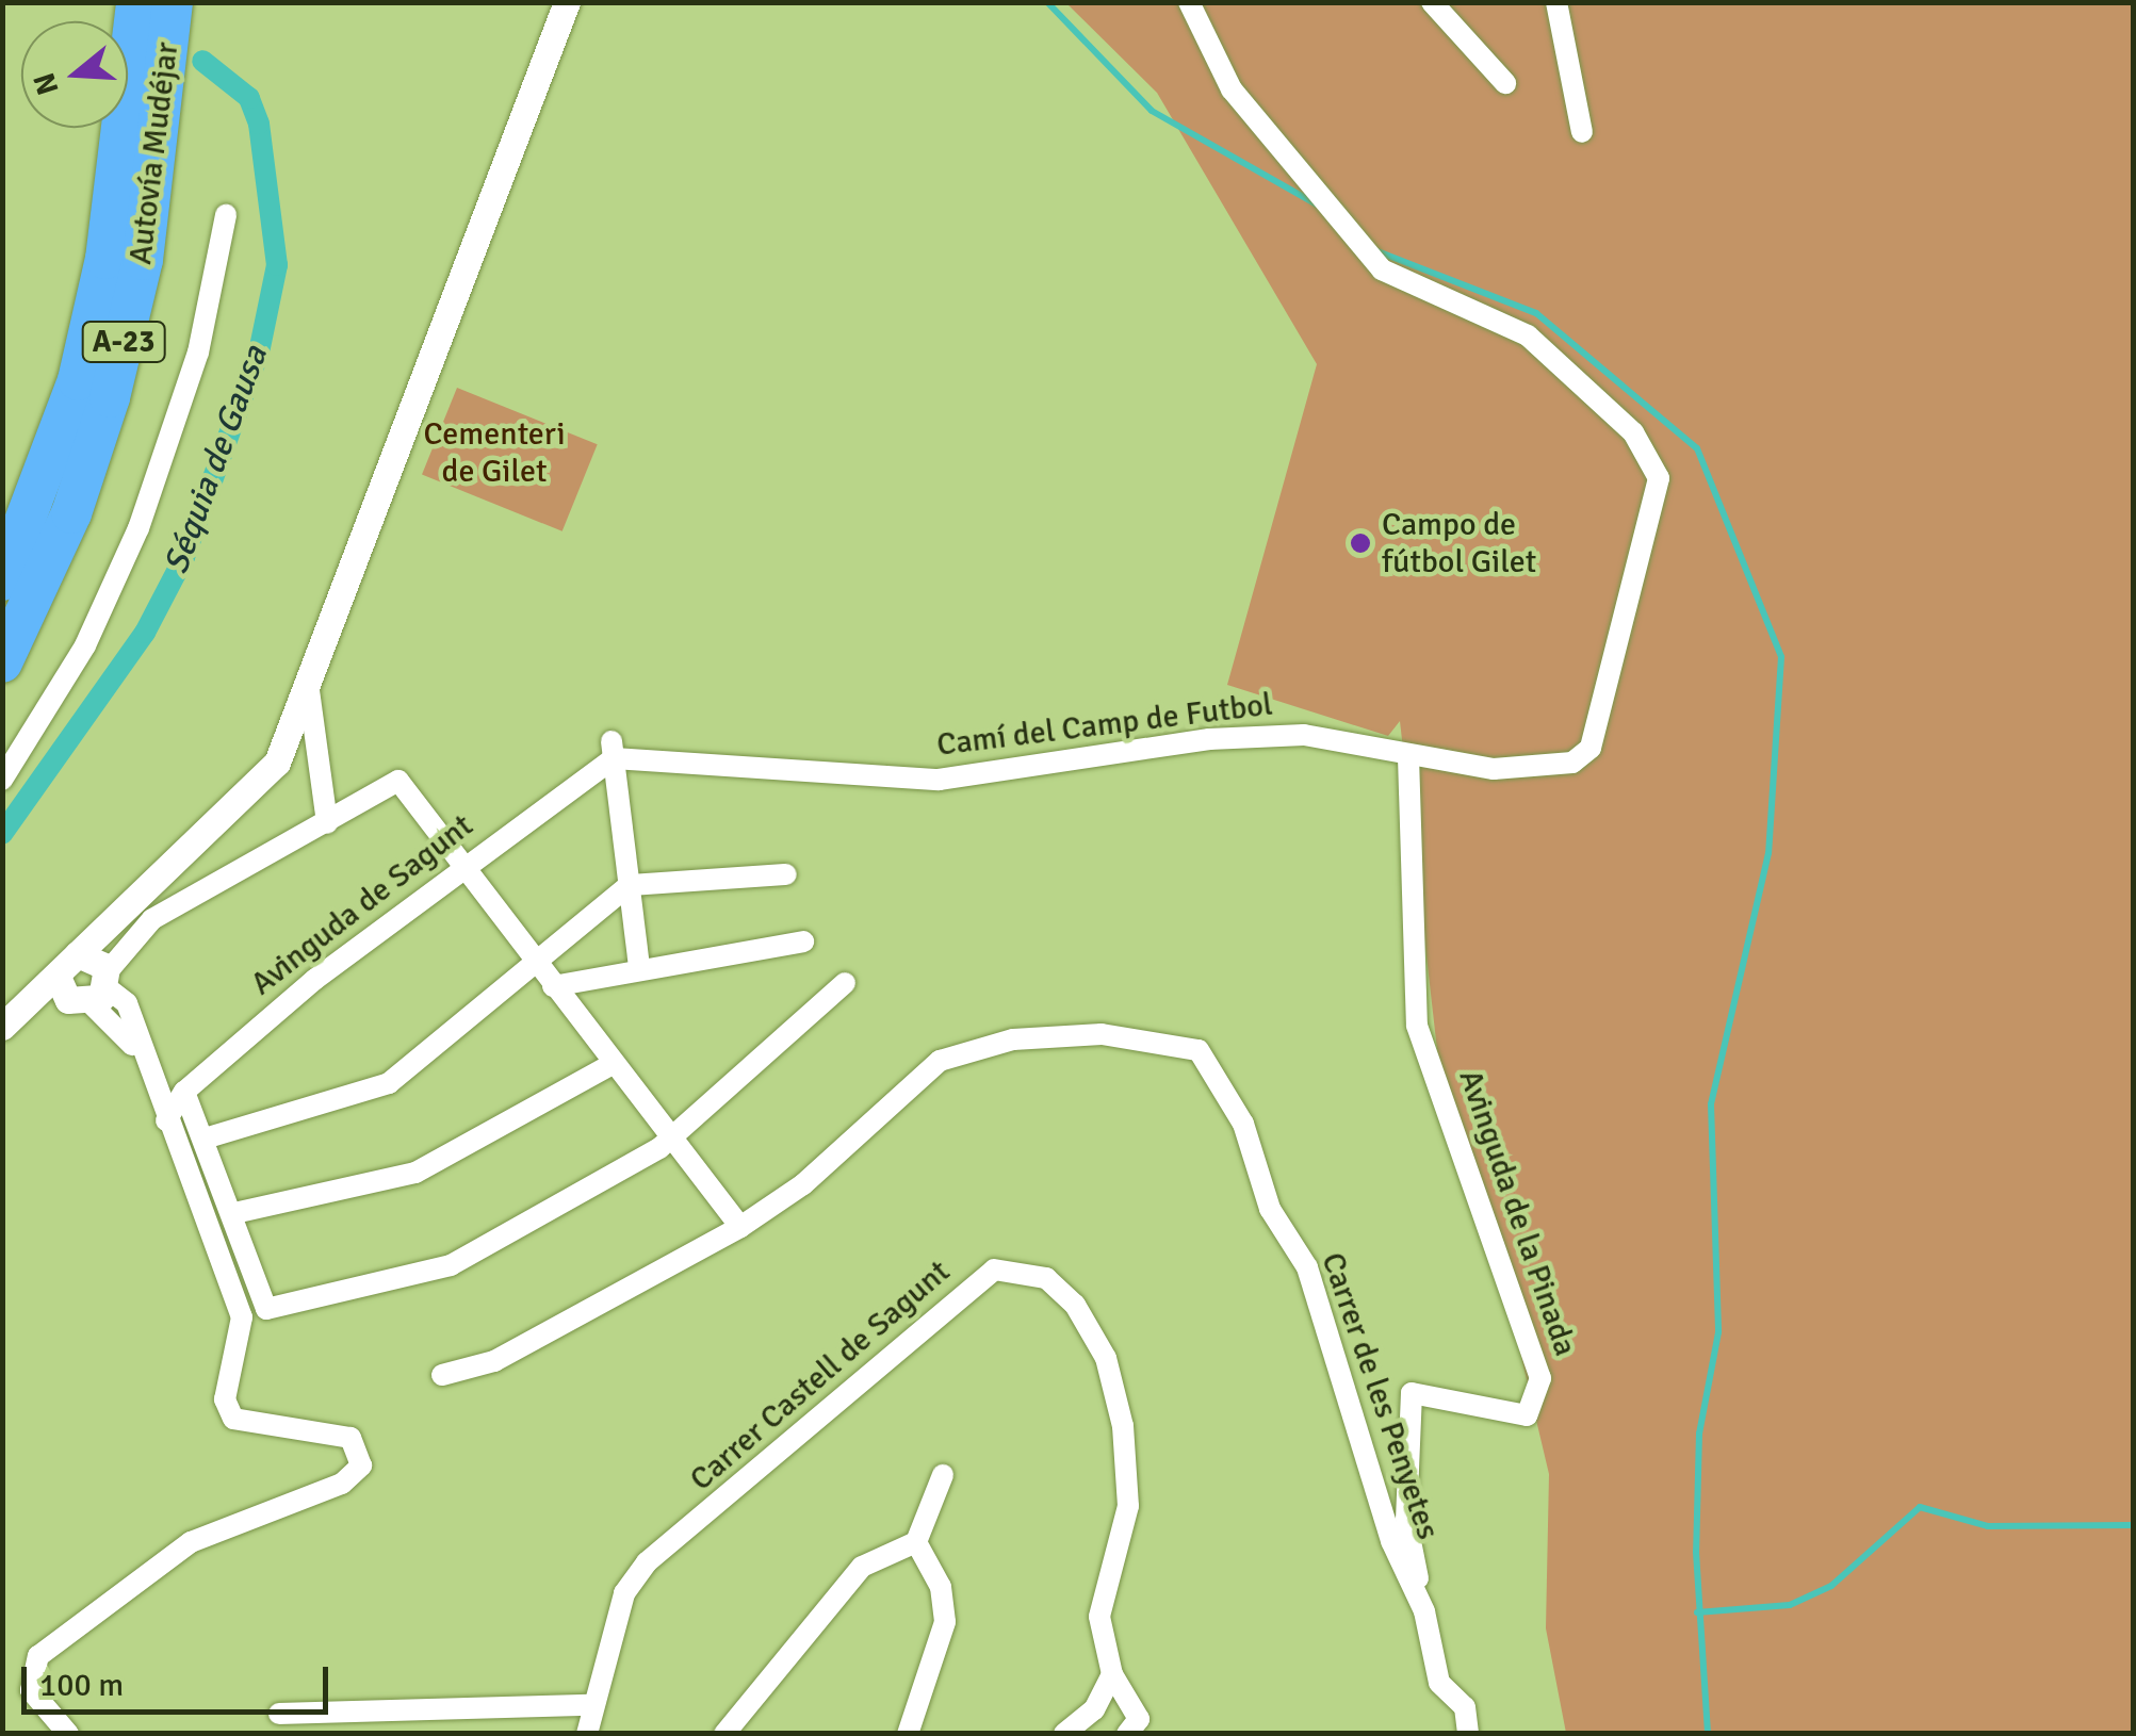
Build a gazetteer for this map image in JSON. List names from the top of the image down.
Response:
{
  "streets": {
    "highway": ["Autovía Mudéjar", "A-23"],
    "street": [
      "Camí del Camp de Futbol",
      "Avinguda de Sagunt",
      "Avinguda de la Pinada",
      "Carrer Castell de Sagunt",
      "Carrer de les Penyetes"
    ]
  },
  "crossings": [
    ["Camí del Camp de Futbol", "Avinguda de Sagunt"],
    ["Camí del Camp de Futbol", "Avinguda de la Pinada"],
    ["Avinguda de la Pinada", "Carrer de les Penyetes"]
  ],
  "water": ["Séquia de Gausa"],
  "parks": ["Cementeri de Gilet"],
  "places": ["Campo de fútbol Gilet"],
  "scale_bar": "100 m",
  "north": "left"
}
